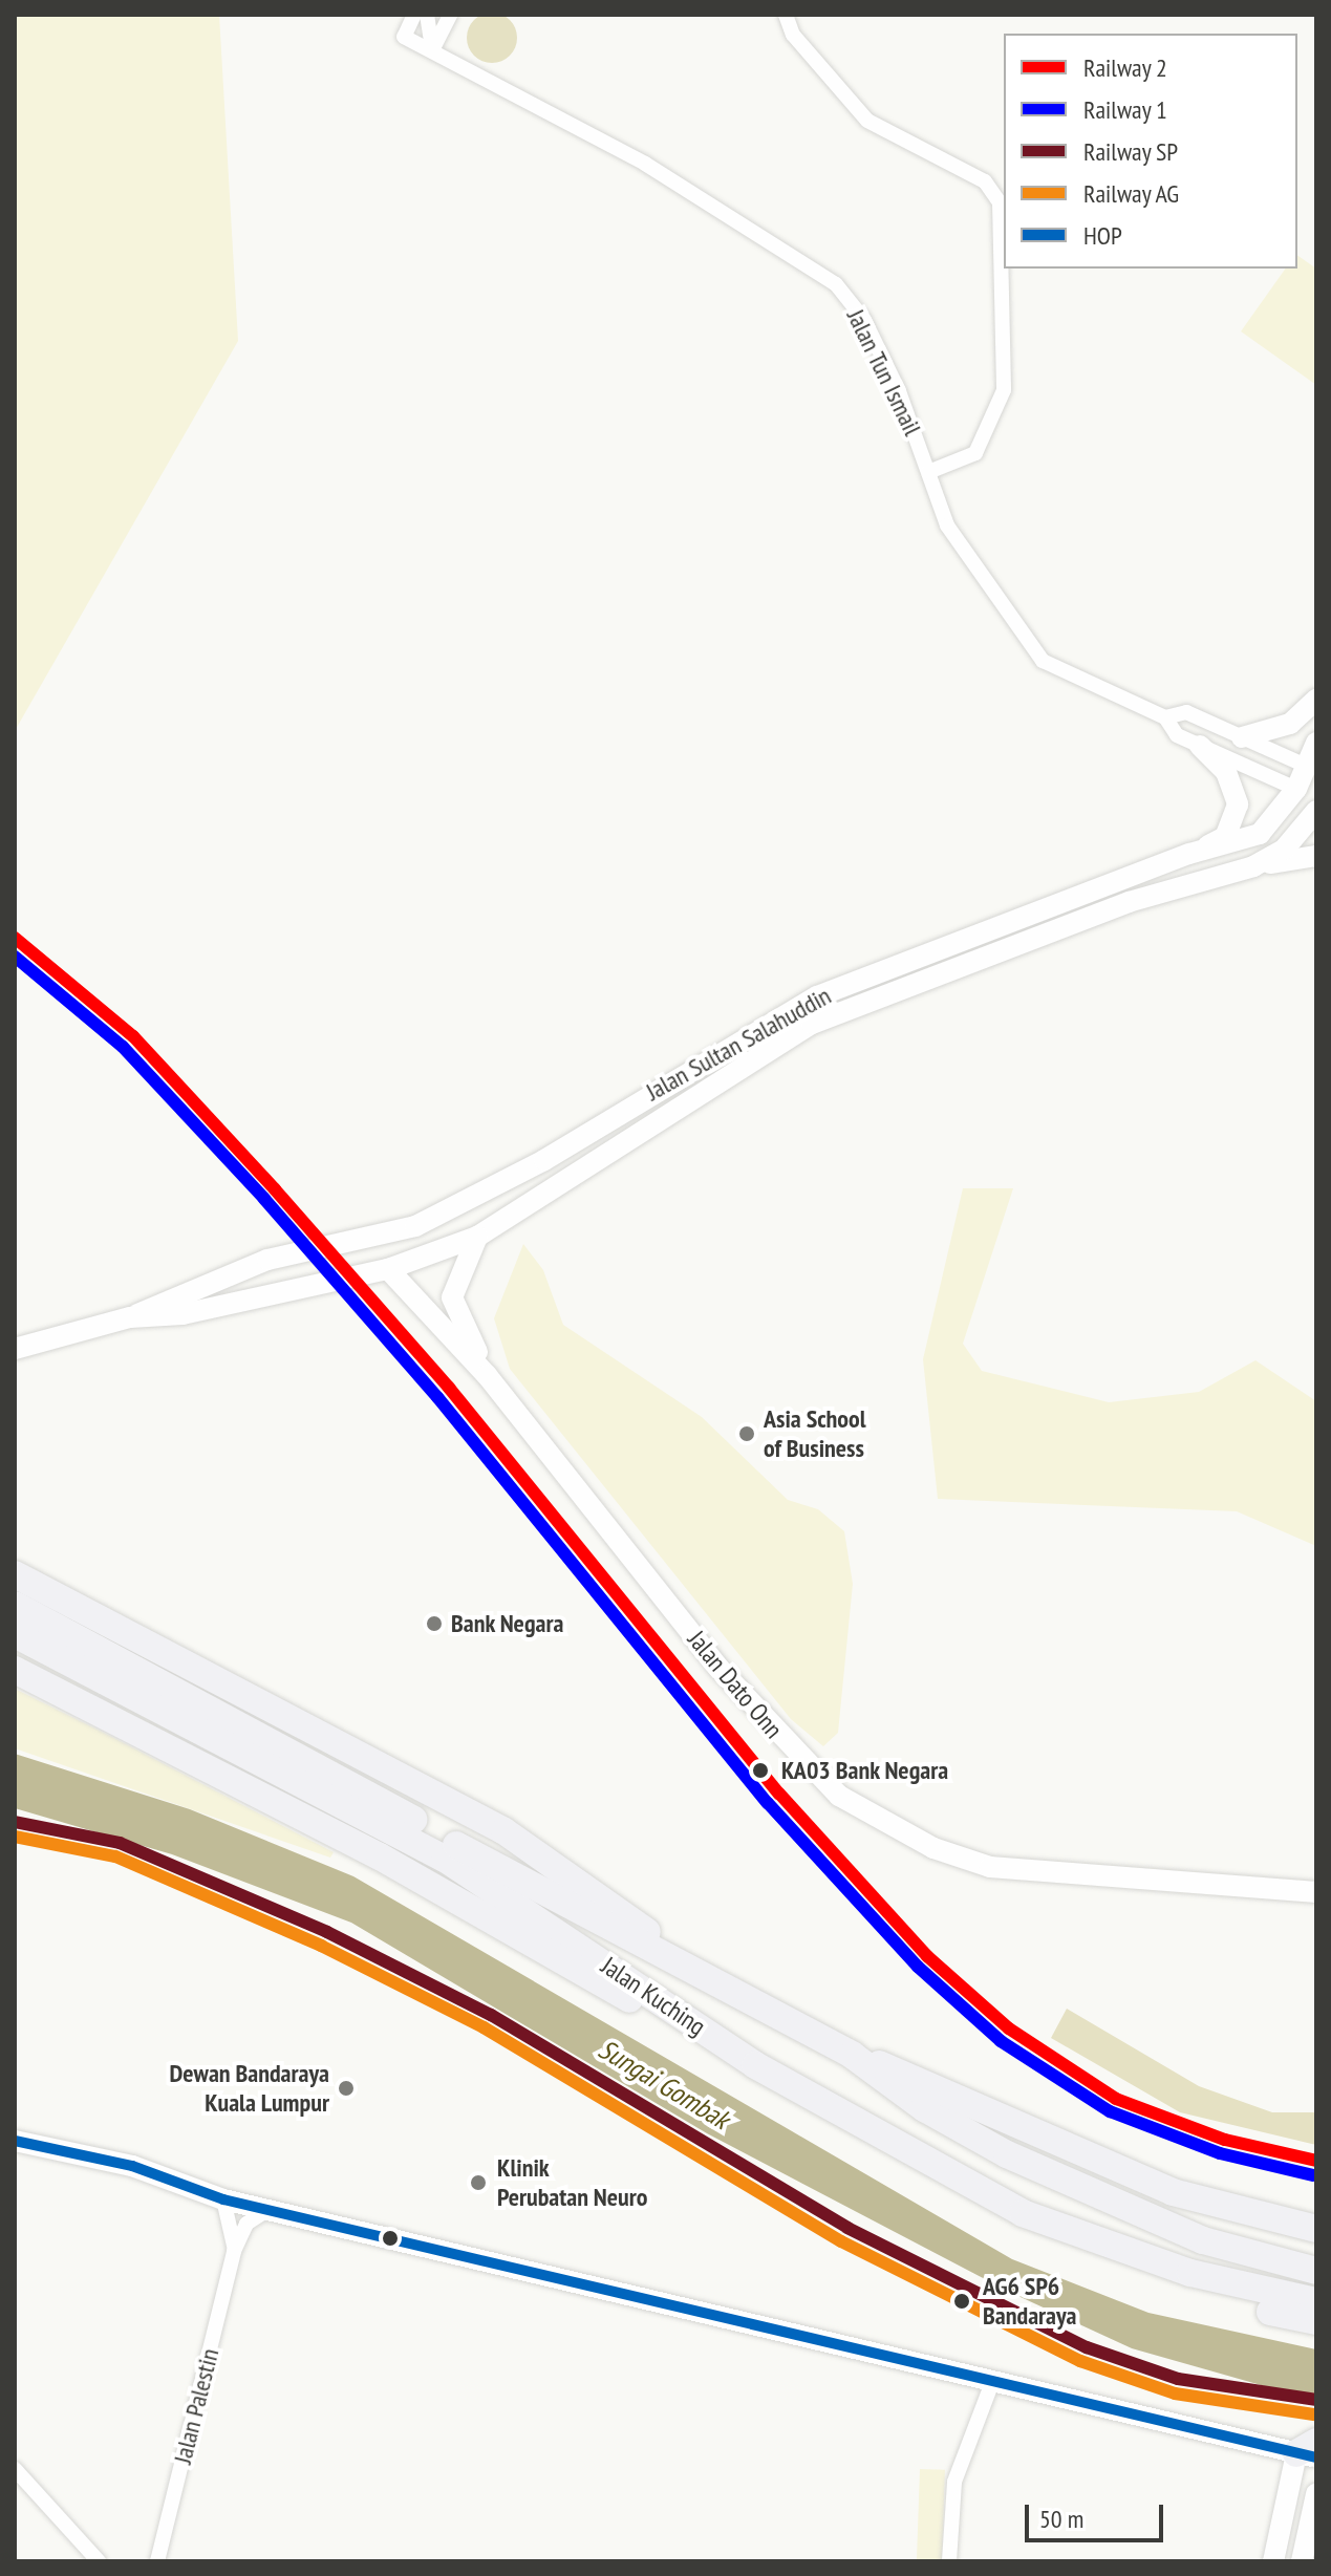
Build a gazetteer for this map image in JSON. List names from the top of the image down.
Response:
{
  "streets": {
    "highway": ["Jalan Kuching"],
    "street": [
      "Jalan Tun Ismail",
      "Jalan Sultan Salahuddin",
      "Jalan Dato Onn",
      "Jalan Palestin"
    ]
  },
  "crossings": [
    ["Jalan Tun Ismail", "Jalan Sultan Salahuddin"],
    ["Jalan Sultan Salahuddin", "Jalan Dato Onn"]
  ],
  "water": ["Sungai Gombak"],
  "places": [
    "Asia School of Business",
    "Bank Negara",
    "KA03 Bank Negara",
    "Dewan Bandaraya Kuala Lumpur",
    "Klinik Perubatan Neuro",
    "AG6 SP6 Bandaraya"
  ],
  "lines": [
    "rail line 2",
    "rail line 1",
    "rail line SP",
    "rail line AG",
    "transit line HOP"
  ],
  "legend": [
    "Railway 2",
    "Railway 1",
    "Railway SP",
    "Railway AG",
    "HOP"
  ],
  "scale_bar": "50 m"
}
